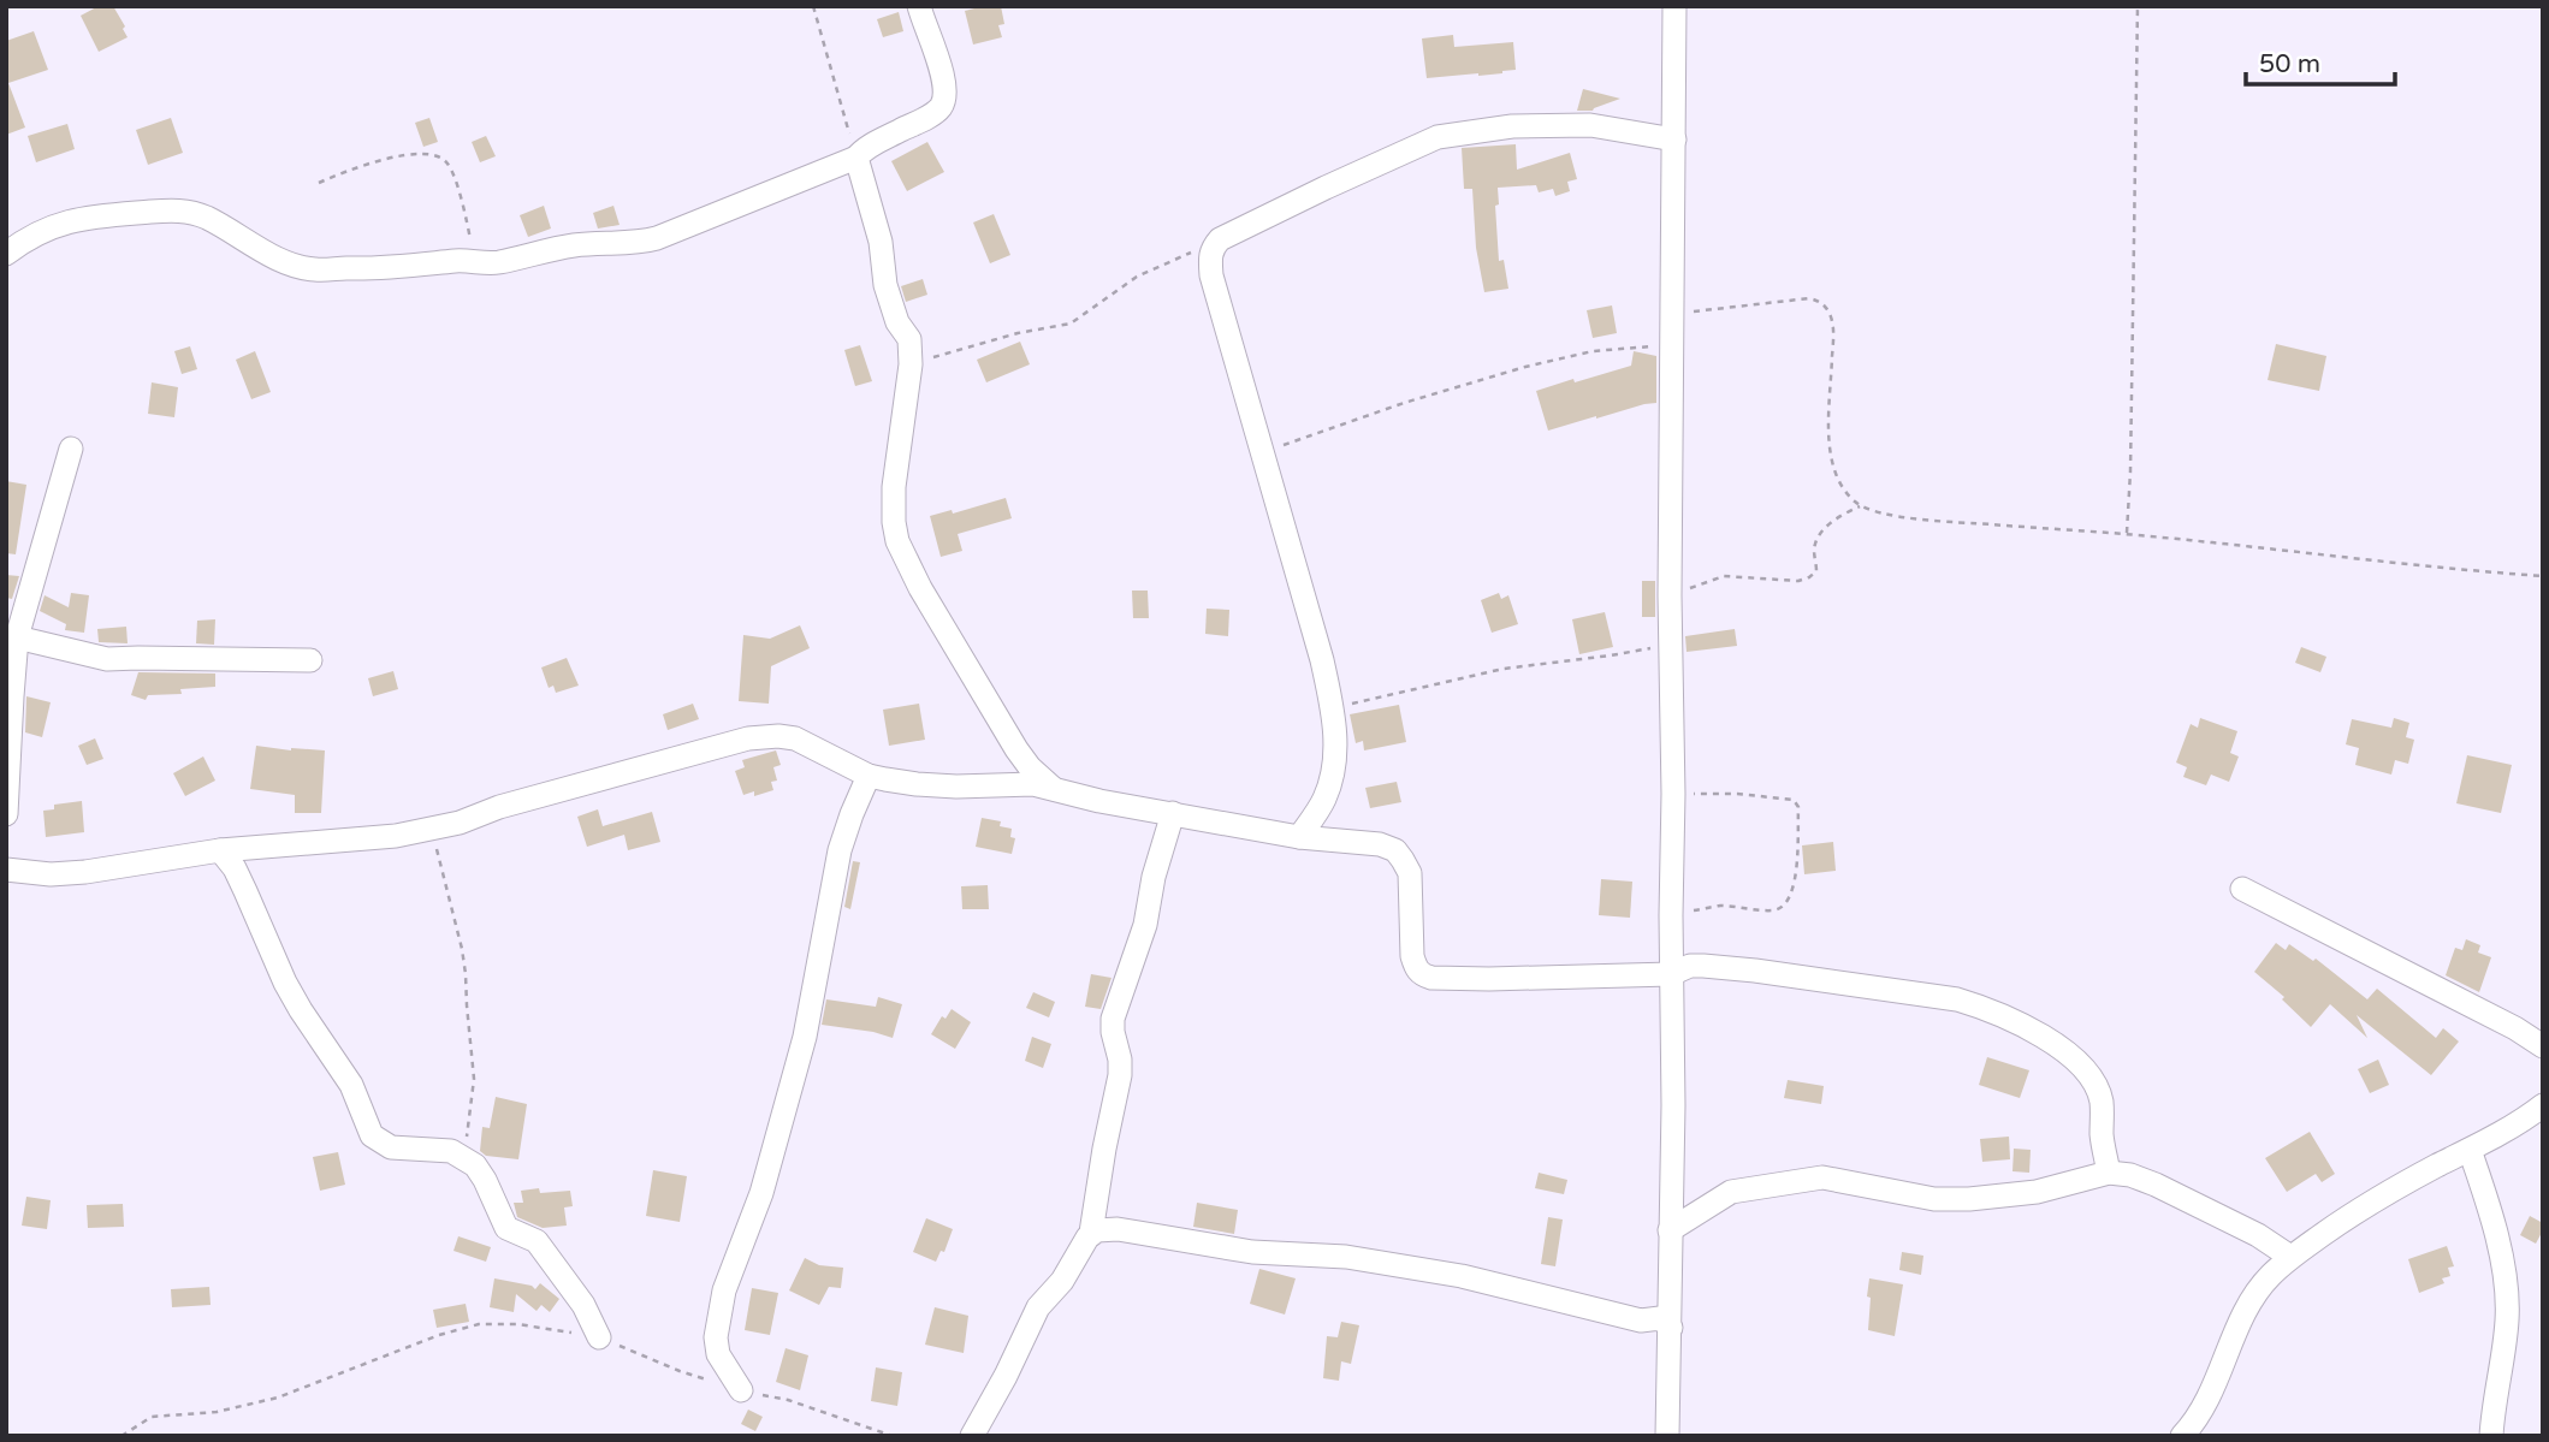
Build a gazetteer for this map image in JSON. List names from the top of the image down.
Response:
{
  "scale_bar": "50 m"
}
